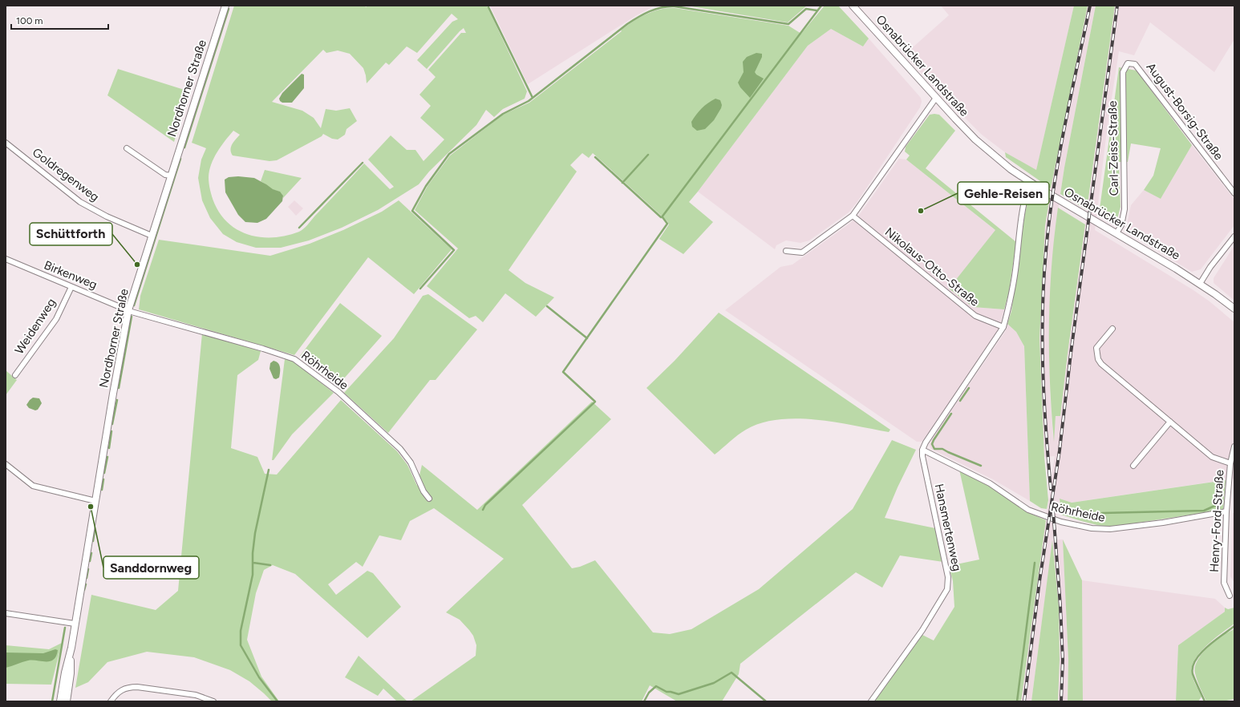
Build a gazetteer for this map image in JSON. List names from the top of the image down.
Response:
{
  "streets": {
    "street": [
      "Osnabrücker Landstraße",
      "Nordhorner Straße",
      "August-Borsig-Straße",
      "Carl-Zeiss-Straße",
      "Goldregenweg",
      "Nikolaus-Otto-Straße",
      "Birkenweg",
      "Weidenweg",
      "Röhrheide",
      "Henry-Ford-Straße",
      "Hansmertenweg"
    ]
  },
  "crossings": [
    ["Osnabrücker Landstraße", "Carl-Zeiss-Straße"],
    ["Nordhorner Straße", "Goldregenweg"],
    ["Nordhorner Straße", "Birkenweg"],
    ["Nordhorner Straße", "Röhrheide"],
    ["August-Borsig-Straße", "Carl-Zeiss-Straße"],
    ["Birkenweg", "Weidenweg"],
    ["Birkenweg", "Röhrheide"],
    ["Röhrheide", "Henry-Ford-Straße"],
    ["Röhrheide", "Hansmertenweg"]
  ],
  "places": ["Gehle-Reisen", "Schüttforth", "Sanddornweg"],
  "scale_bar": "100 m"
}
